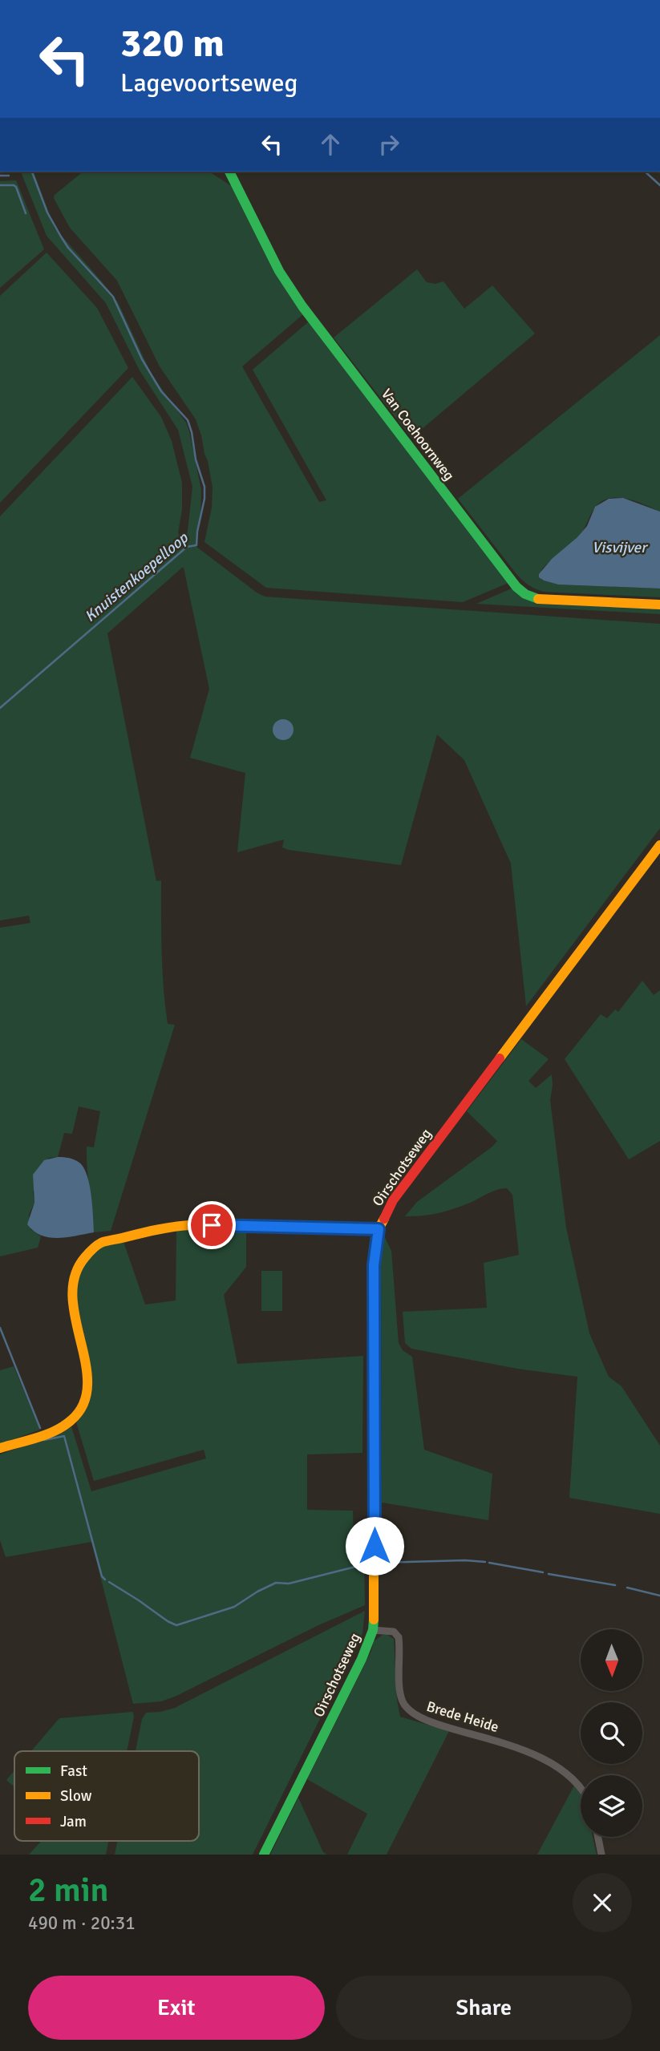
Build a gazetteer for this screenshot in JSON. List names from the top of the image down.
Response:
{
  "streets": {
    "street": ["Van Coehoornweg", "Oirschotseweg", "Brede Heide"]
  },
  "crossings": [
    ["Oirschotseweg", "Brede Heide"]
  ],
  "water": ["Visvijver", "Knuistenkoepelloop"],
  "legend": ["Fast", "Slow", "Jam"],
  "north": "bottom",
  "page": {
    "turn": ["320 m", "Lagevoortseweg"],
    "heading": ["2 min", "490 m · 20:31"],
    "buttons": ["Exit", "Share"]
  }
}
